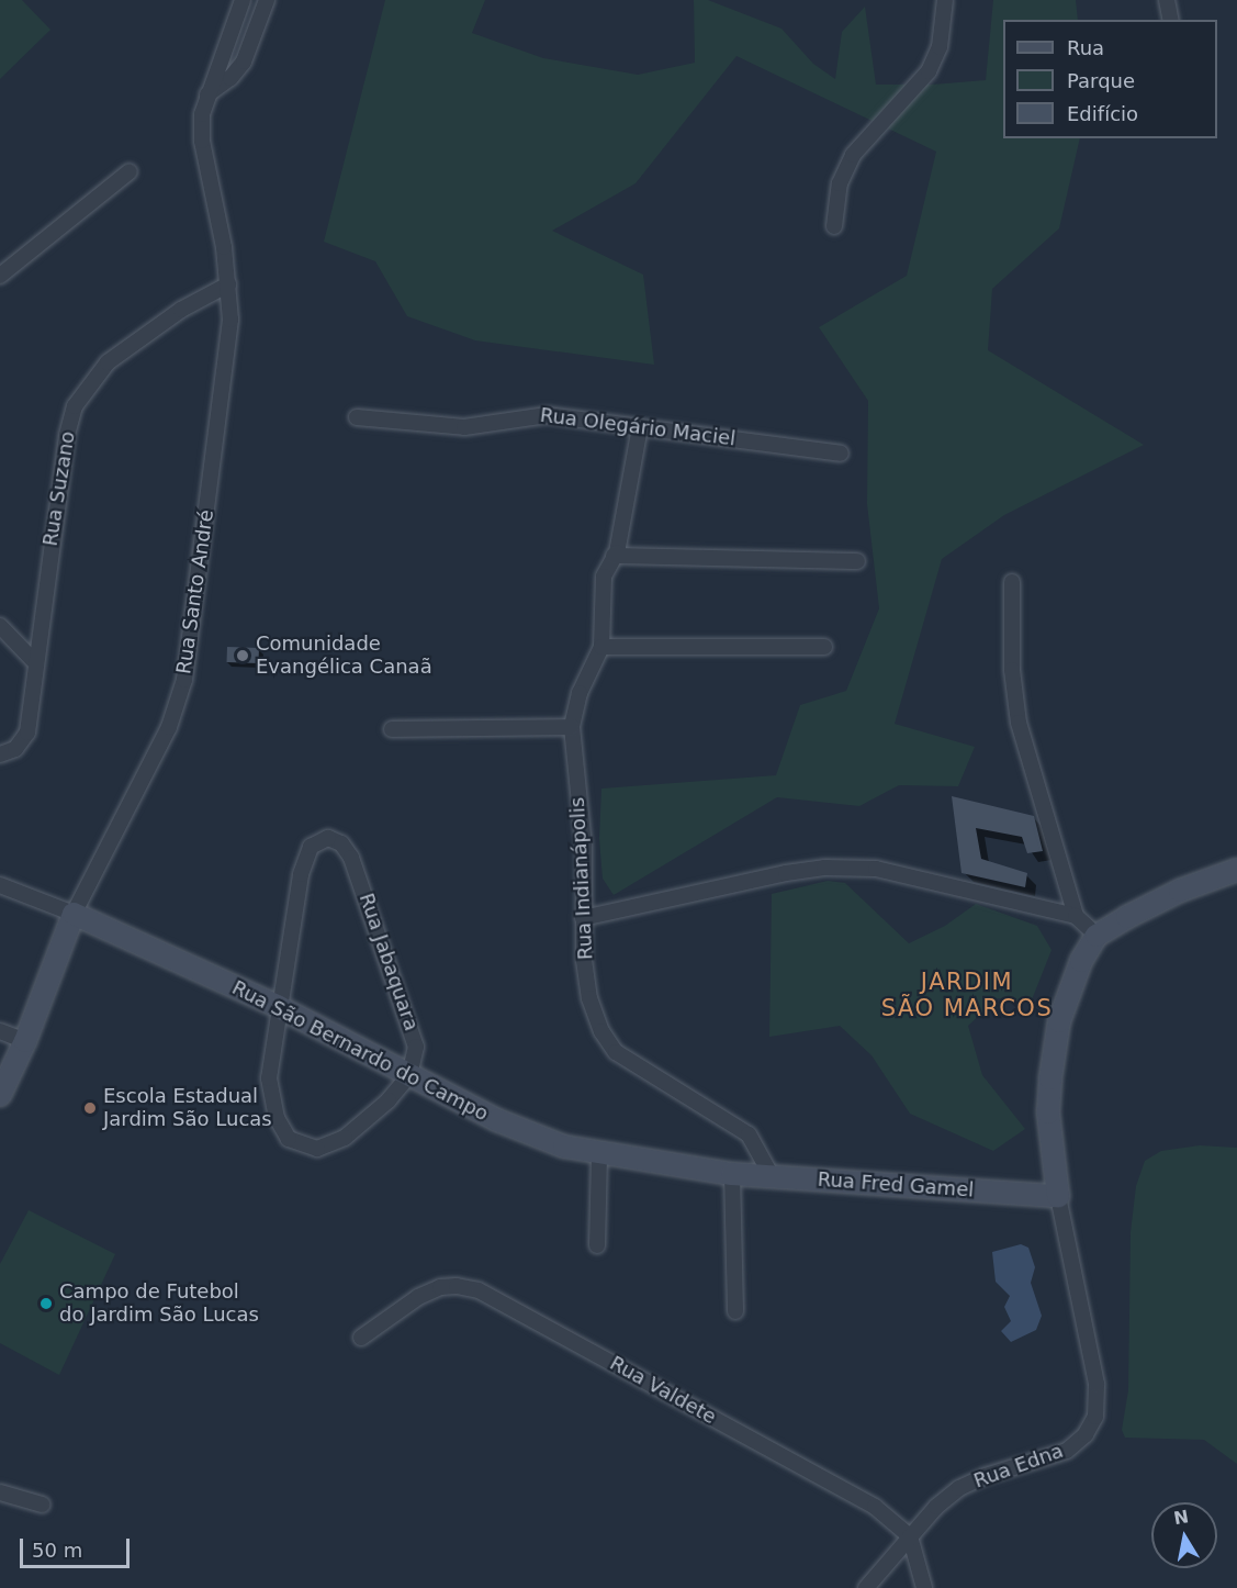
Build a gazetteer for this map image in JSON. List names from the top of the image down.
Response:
{
  "streets": {
    "street": [
      "Rua Olegário Maciel",
      "Rua Suzano",
      "Rua Santo André",
      "Rua Indianápolis",
      "Rua Jabaquara",
      "Rua São Bernardo do Campo",
      "Rua Fred Gamel",
      "Rua Valdete",
      "Rua Edna"
    ]
  },
  "crossings": [
    ["Rua Olegário Maciel", "Rua Indianápolis"],
    ["Rua Suzano", "Rua Santo André"],
    ["Rua Santo André", "Rua São Bernardo do Campo"],
    ["Rua Indianápolis", "Rua Fred Gamel"],
    ["Rua Jabaquara", "Rua São Bernardo do Campo"],
    ["Rua São Bernardo do Campo", "Rua Fred Gamel"],
    ["Rua Fred Gamel", "Rua Edna"],
    ["Rua Valdete", "Rua Edna"]
  ],
  "districts": ["JARDIM SÃO MARCOS"],
  "places": ["Comunidade Evangélica Canaã", "Escola Estadual Jardim São Lucas", "Campo de Futebol do Jardim São Lucas"],
  "legend": ["Rua", "Parque", "Edifício"],
  "scale_bar": "50 m",
  "north": "top"
}
